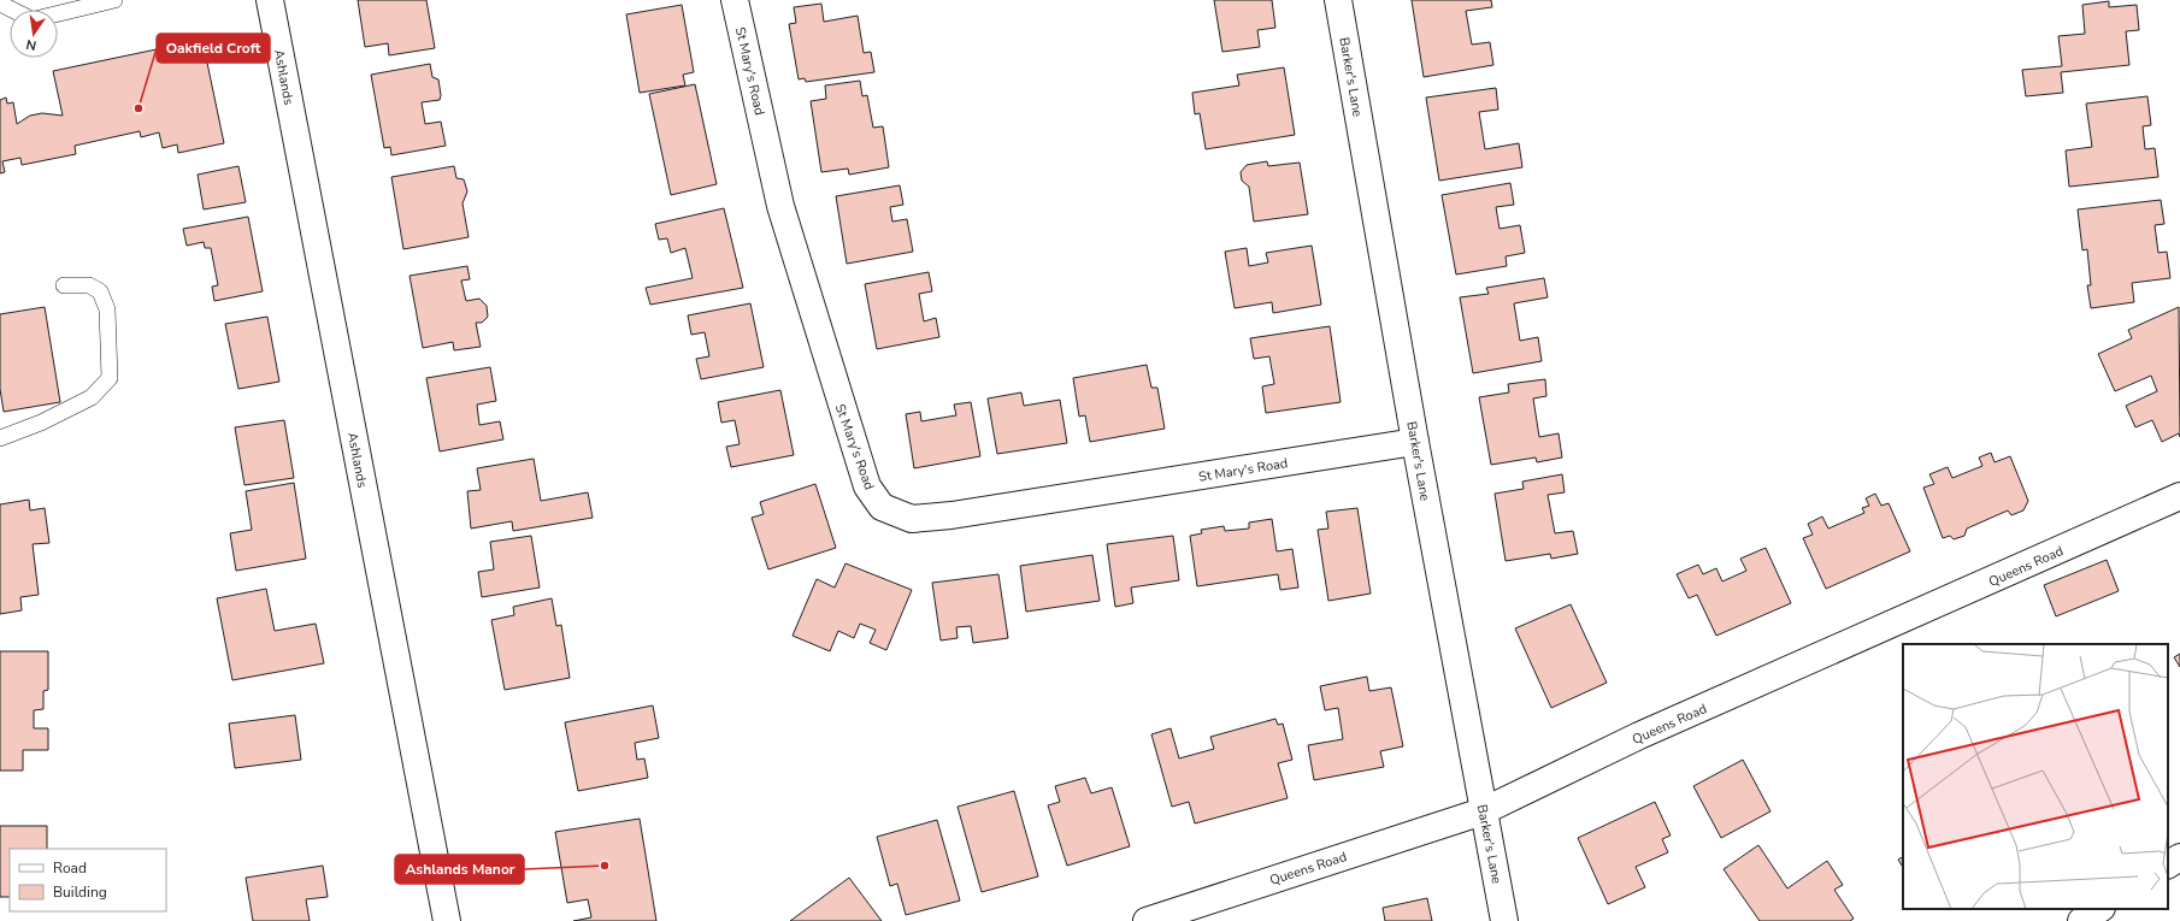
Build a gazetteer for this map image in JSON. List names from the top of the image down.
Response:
{
  "streets": {
    "street": [
      "St Mary's Road",
      "Ashlands",
      "Barker's Lane",
      "Queens Road"
    ]
  },
  "crossings": [
    ["St Mary's Road", "Barker's Lane"],
    ["Barker's Lane", "Queens Road"]
  ],
  "places": ["Oakfield Croft", "Ashlands Manor"],
  "legend": ["Road", "Building"],
  "north": "bottom"
}
